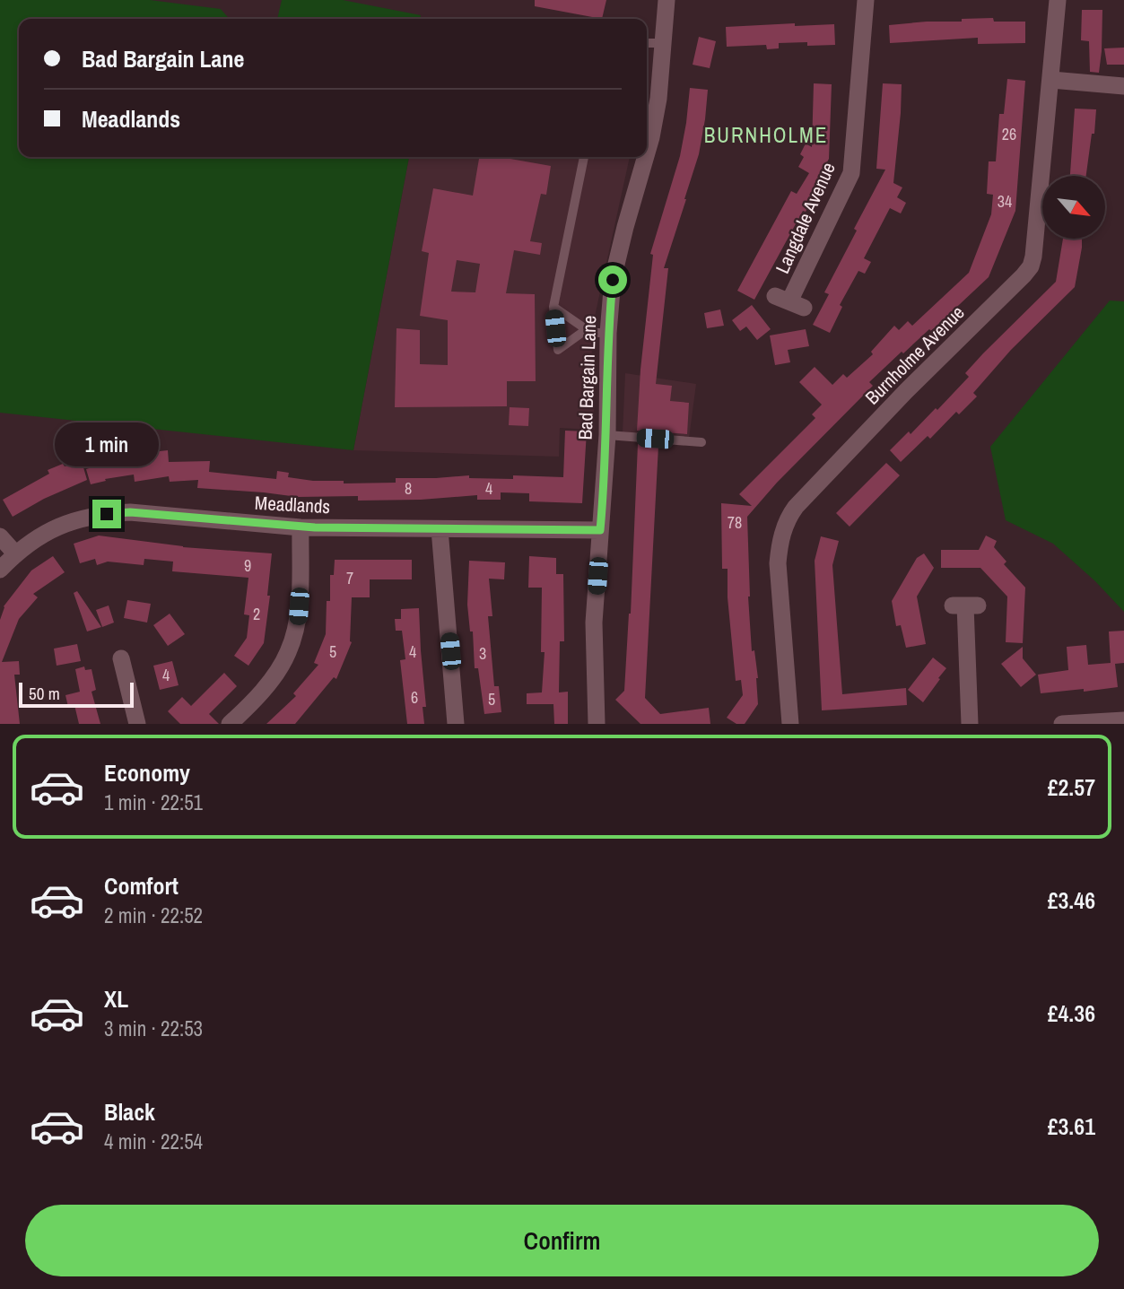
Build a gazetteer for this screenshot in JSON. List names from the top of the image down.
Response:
{
  "streets": {
    "street": [
      "Langdale Avenue",
      "Burnholme Avenue",
      "Bad Bargain Lane",
      "Meadlands"
    ]
  },
  "crossings": [
    ["Bad Bargain Lane", "Meadlands"]
  ],
  "districts": ["BURNHOLME"],
  "house_numbers": [
    "26",
    "34",
    "8",
    "4",
    "78",
    "9",
    "7",
    "2",
    "5",
    "4",
    "3",
    "4",
    "6",
    "5"
  ],
  "scale_bar": "50 m",
  "north": "bottom right",
  "page": {
    "banner": ["Bad Bargain Lane", "Meadlands"],
    "bubble": "1 min",
    "scale": "50 m",
    "list": [
      {
        "name": "Economy",
        "note": "1 min · 22:51",
        "value": "£2.57"
      },
      {
        "name": "Comfort",
        "note": "2 min · 22:52",
        "value": "£3.46"
      },
      {
        "name": "XL",
        "note": "3 min · 22:53",
        "value": "£4.36"
      },
      {
        "name": "Black",
        "note": "4 min · 22:54",
        "value": "£3.61"
      }
    ],
    "buttons": "Confirm"
  }
}
